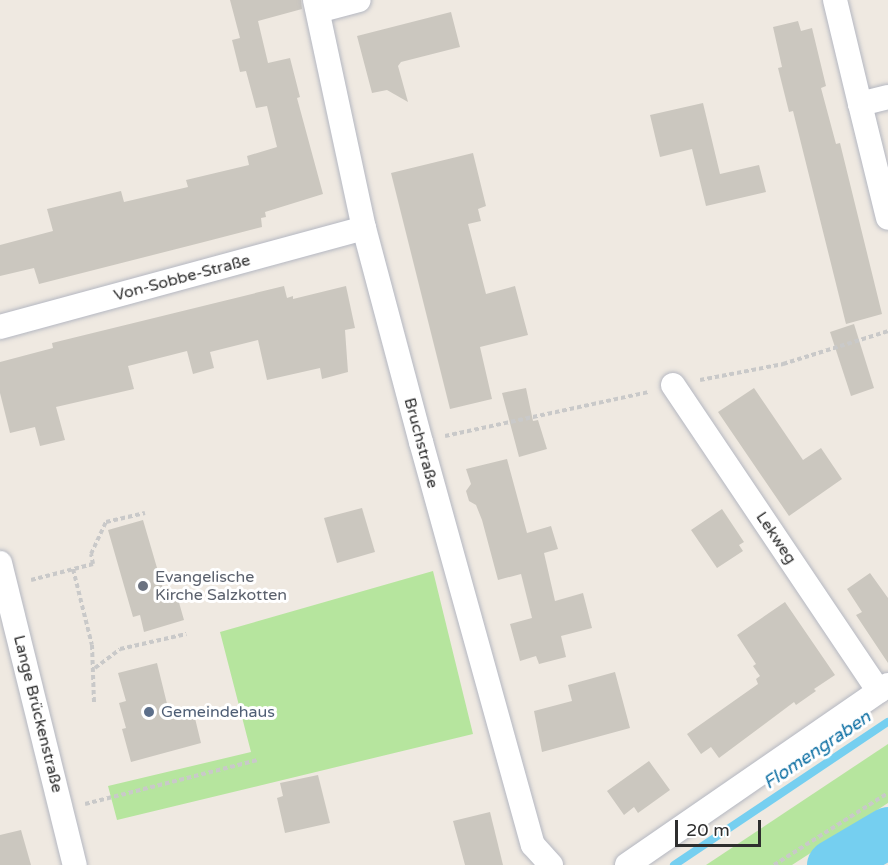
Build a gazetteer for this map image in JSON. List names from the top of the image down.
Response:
{
  "streets": {
    "street": [
      "Von-Sobbe-Straße",
      "Bruchstraße",
      "Lekweg",
      "Lange Brückenstraße"
    ]
  },
  "crossings": [
    ["Von-Sobbe-Straße", "Bruchstraße"]
  ],
  "water": ["Flomengraben"],
  "places": ["Evangelische Kirche Salzkotten", "Gemeindehaus"],
  "scale_bar": "20 m"
}
